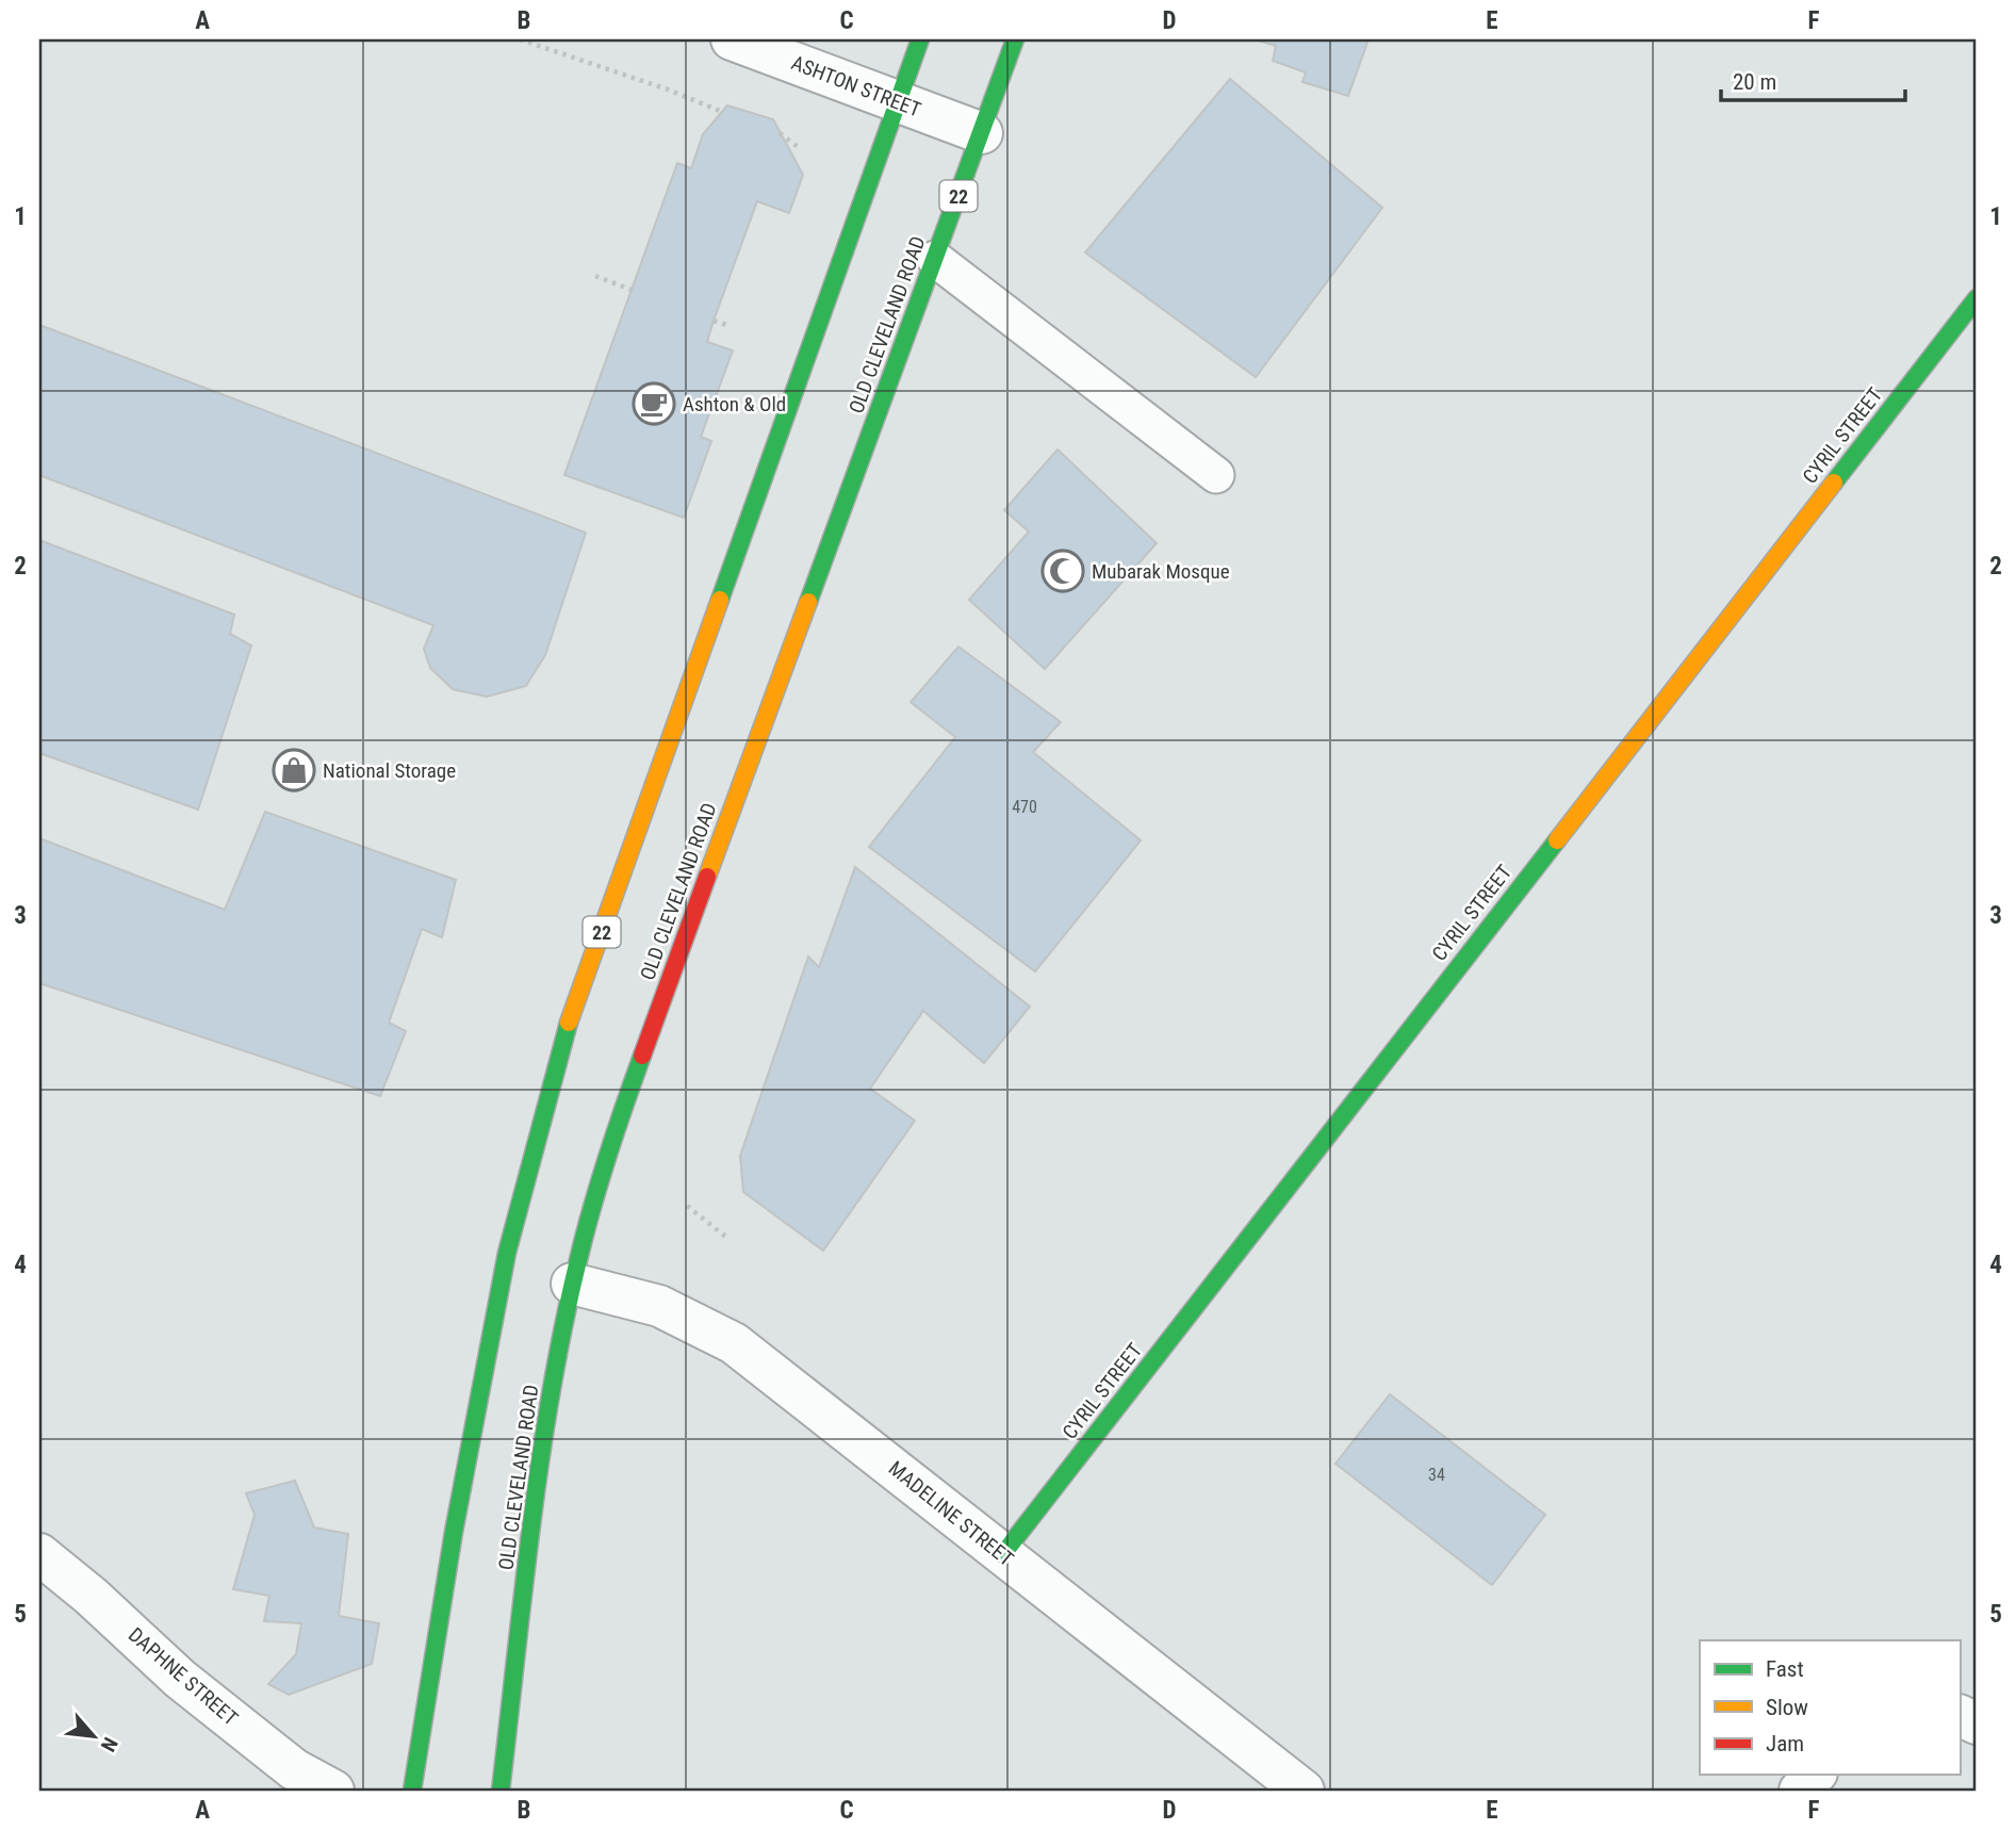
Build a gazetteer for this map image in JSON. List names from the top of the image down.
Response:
{
  "streets": {
    "main road": ["22", "OLD CLEVELAND ROAD", "CYRIL STREET"],
    "street": ["ASHTON STREET", "MADELINE STREET", "DAPHNE STREET"]
  },
  "crossings": [
    ["ASHTON STREET", "22"],
    ["ASHTON STREET", "OLD CLEVELAND ROAD"],
    ["OLD CLEVELAND ROAD", "MADELINE STREET"],
    ["CYRIL STREET", "MADELINE STREET"]
  ],
  "places": {
    "cafe": ["Ashton & Old"],
    "mosque": ["Mubarak Mosque"],
    "shop": ["National Storage"]
  },
  "house_numbers": ["470", "34"],
  "legend": ["Fast", "Slow", "Jam"],
  "scale_bar": "20 m",
  "north": "bottom right",
  "grid": {
    "columns": [
      "A",
      "B",
      "C",
      "D",
      "E",
      "F"
    ],
    "rows": [
      "1",
      "2",
      "3",
      "4",
      "5"
    ]
  }
}
